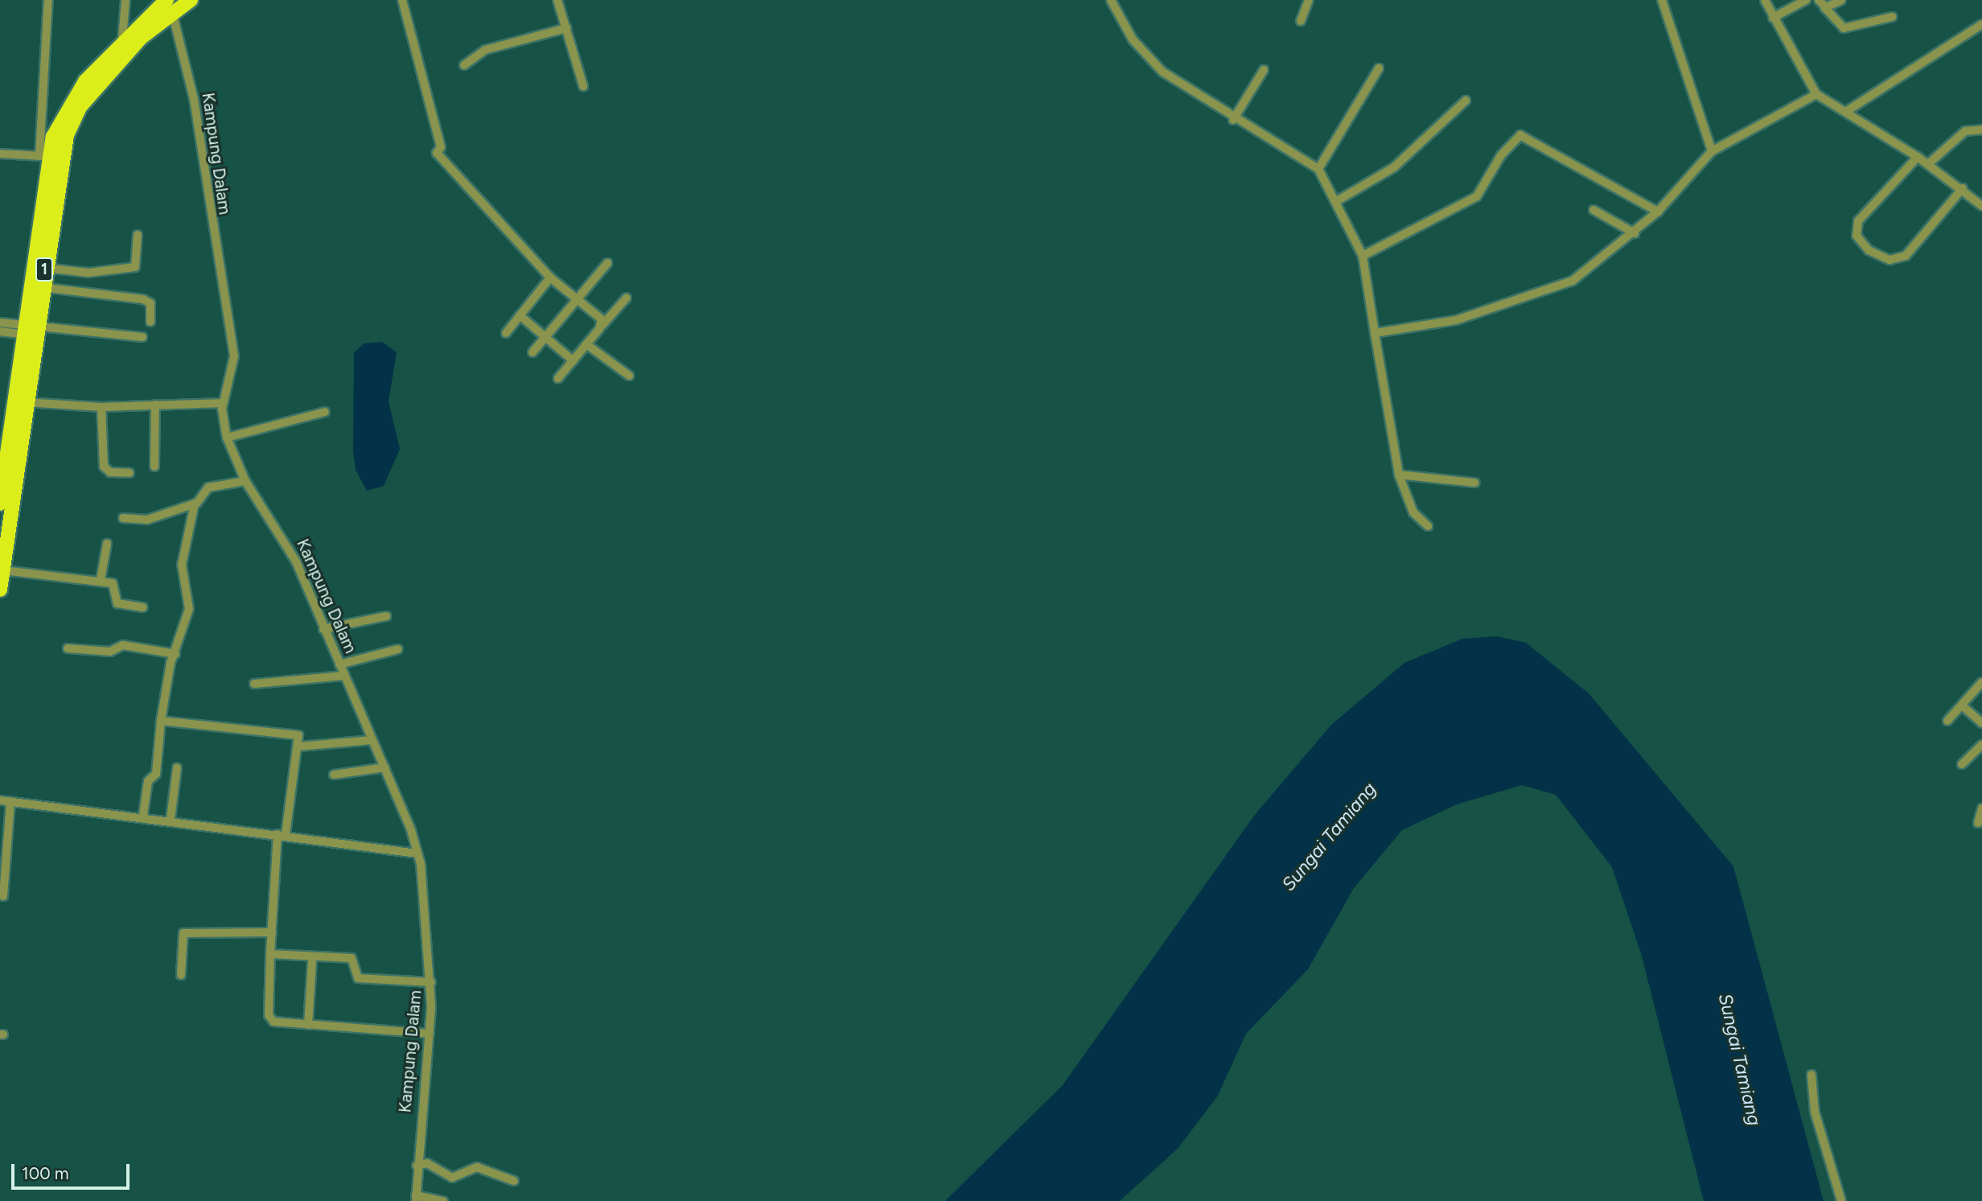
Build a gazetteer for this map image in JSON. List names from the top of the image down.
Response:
{
  "streets": {
    "highway": ["1"],
    "street": ["Kampung Dalam"]
  },
  "crossings": [
    ["Kampung Dalam", "1"]
  ],
  "water": ["Sungai Tamiang"],
  "scale_bar": "100 m"
}
